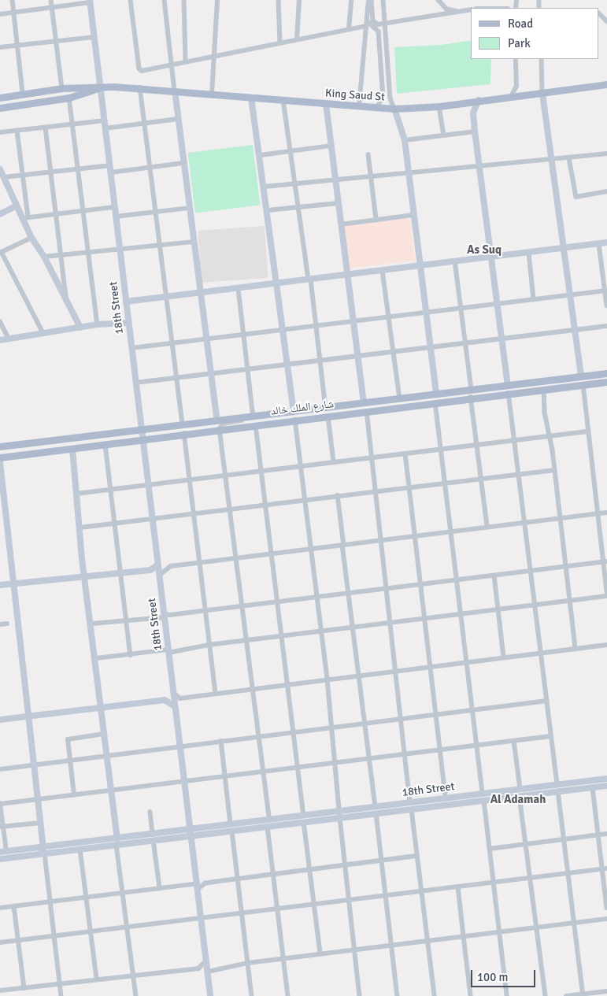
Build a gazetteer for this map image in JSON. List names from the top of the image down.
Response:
{
  "streets": {
    "main road": ["King Saud St", "شارع الملك خالد"],
    "street": ["18th Street"]
  },
  "crossings": [
    ["King Saud St", "18th Street"],
    ["18th Street", "شارع الملك خالد"]
  ],
  "districts": ["As Suq", "Al Adamah"],
  "legend": ["Road", "Park"],
  "scale_bar": "100 m"
}
